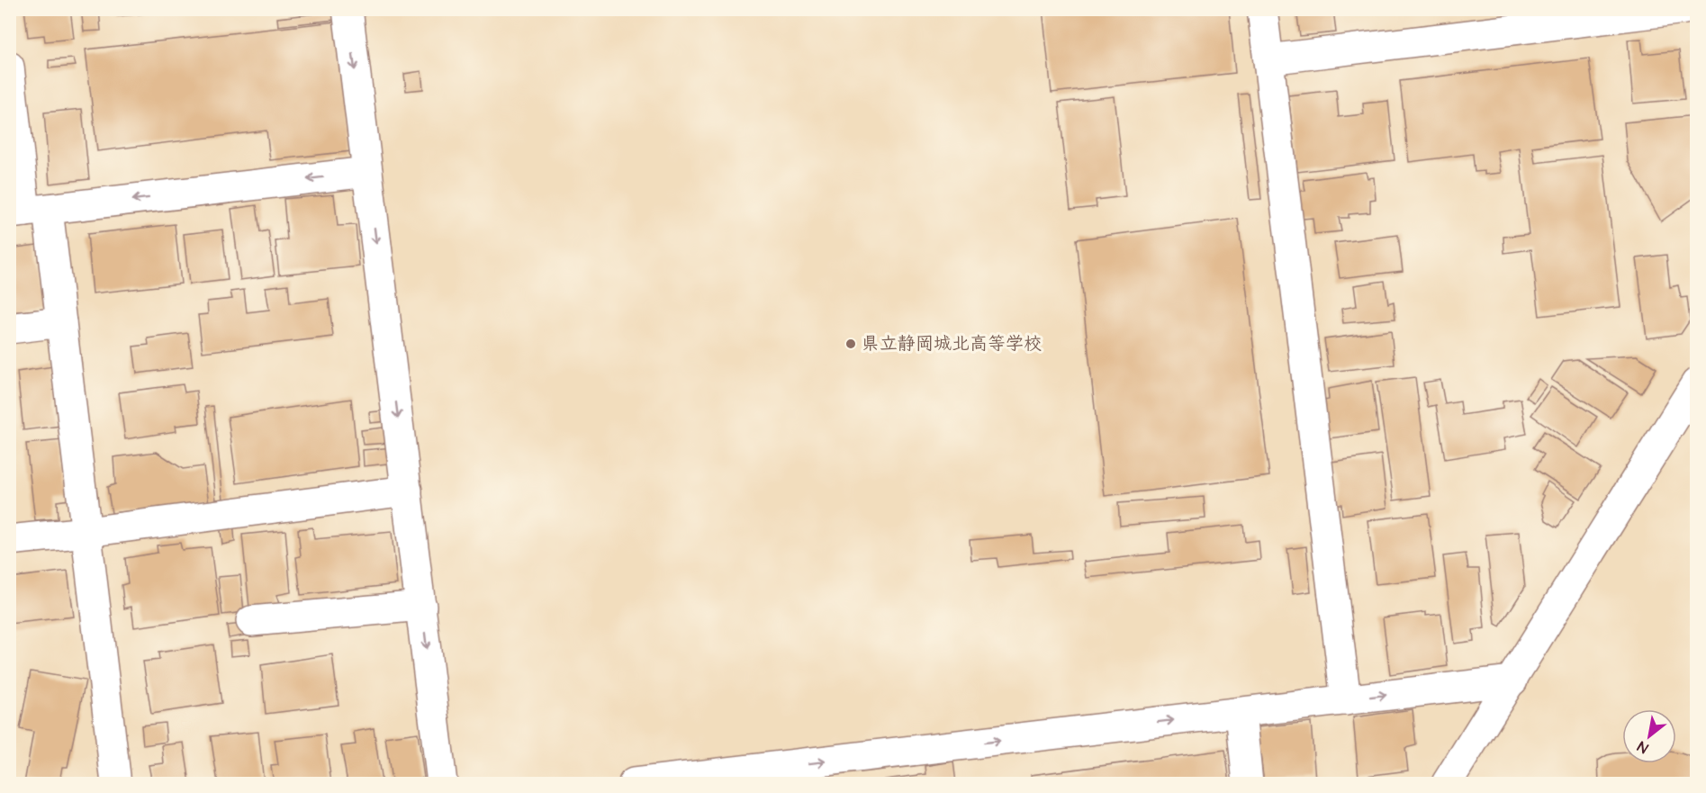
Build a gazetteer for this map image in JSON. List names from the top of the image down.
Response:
{
  "places": ["県立静岡城北高等学校"],
  "north": "bottom left"
}
